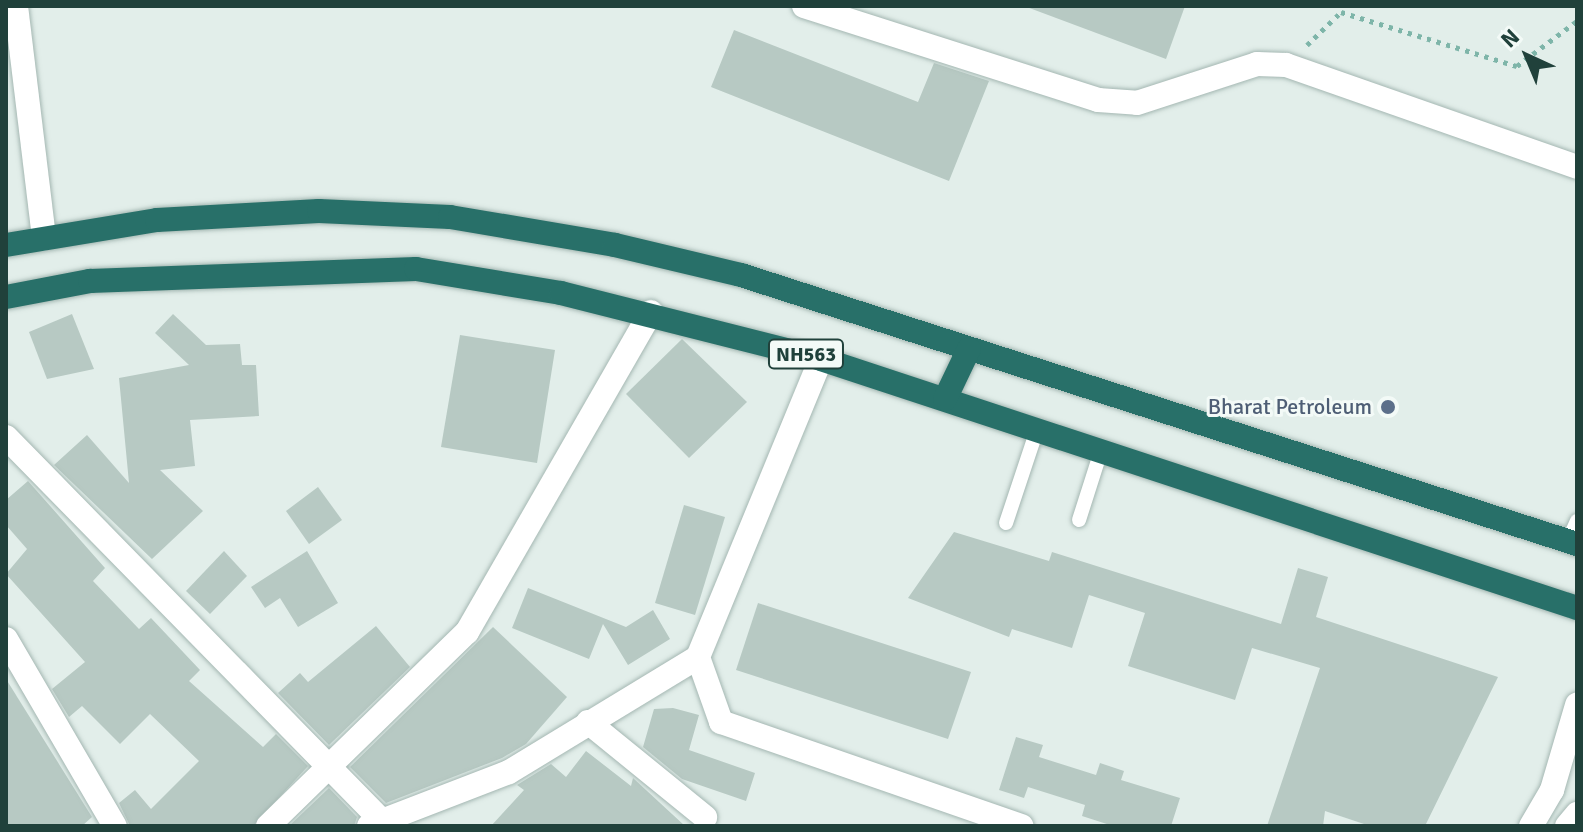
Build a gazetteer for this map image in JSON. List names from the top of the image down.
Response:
{
  "streets": {
    "highway": ["NH563"]
  },
  "places": ["Bharat Petroleum"],
  "north": "top left"
}
